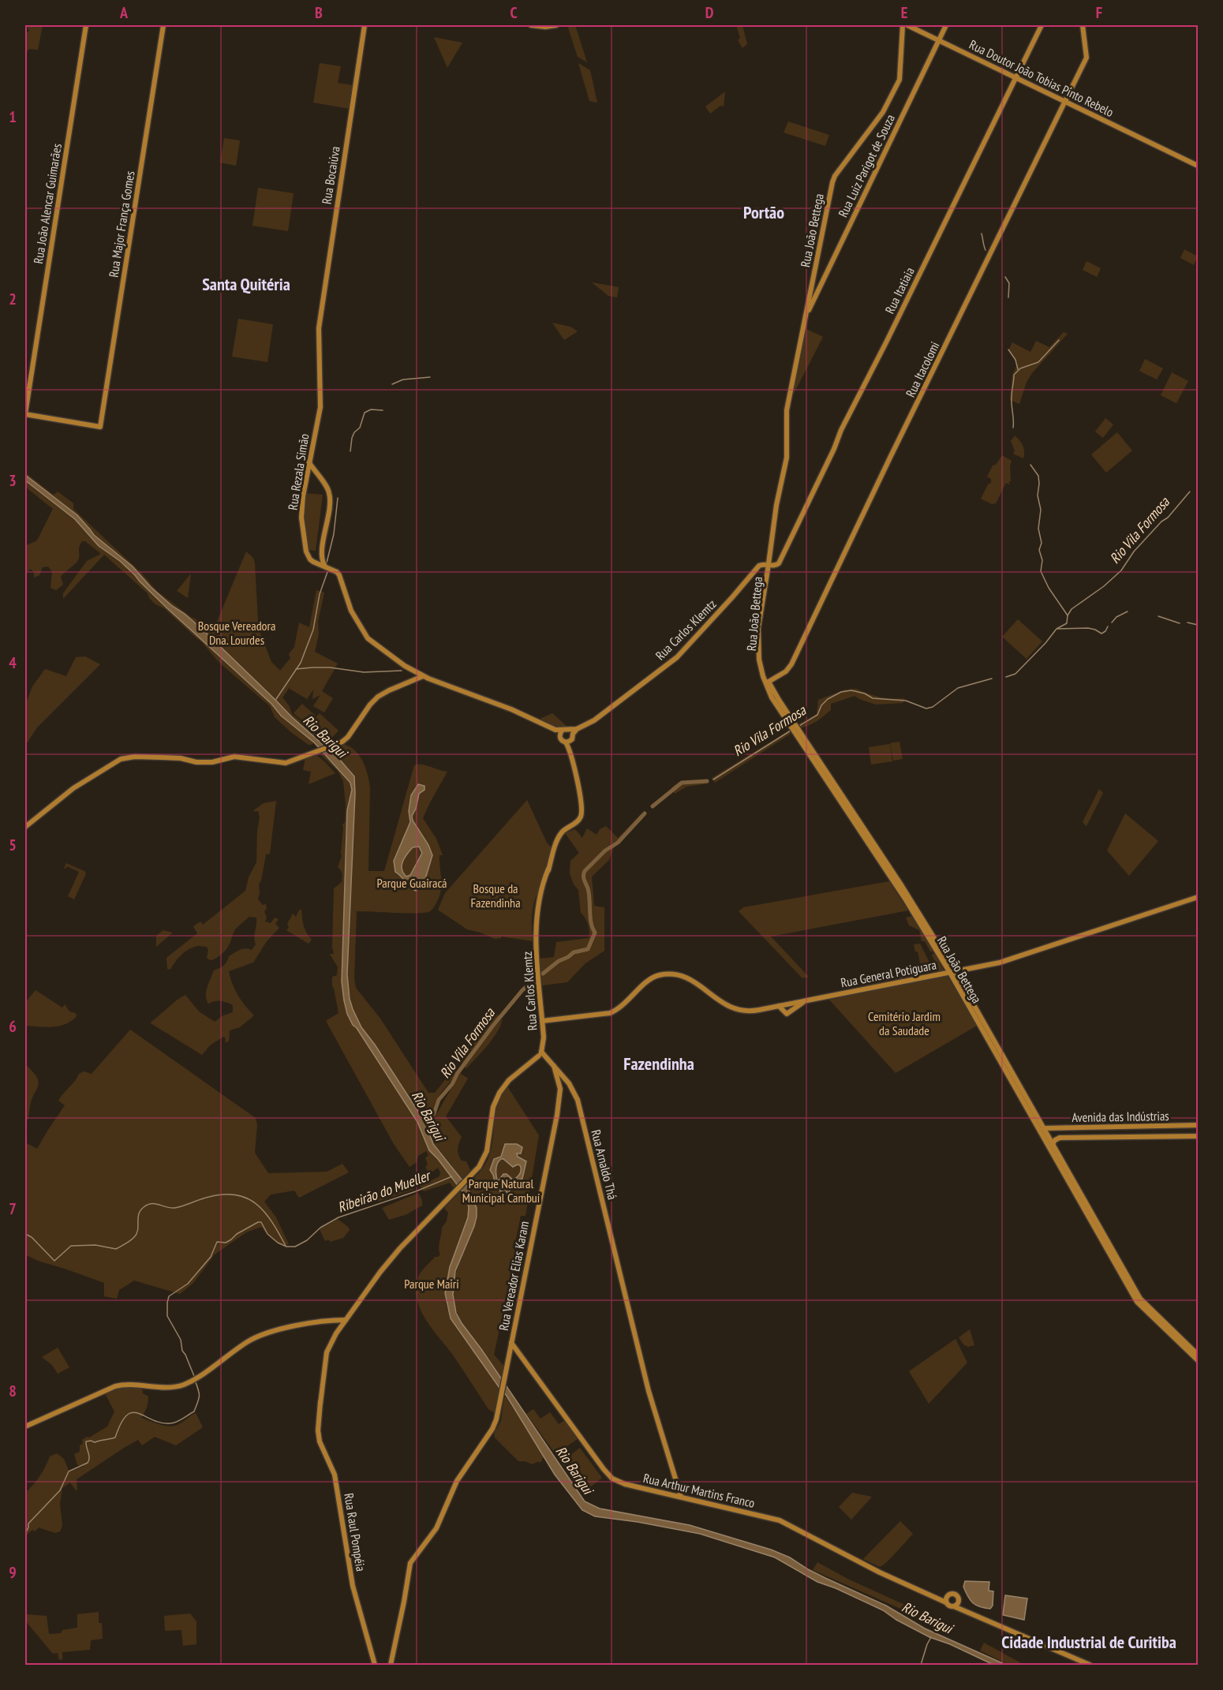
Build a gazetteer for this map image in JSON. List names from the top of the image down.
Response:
{
  "streets": {
    "main road": [
      "Rua Doutor João Tobias Pinto Rebelo",
      "Rua Luiz Parigot de Souza",
      "Rua Bocaiúva",
      "Rua João Alencar Guimarães",
      "Rua Major França Gomes",
      "Rua João Bettega",
      "Rua Itatiaia",
      "Rua Itacolomi",
      "Rua Rezala Simão",
      "Rua Carlos Klemtz",
      "Rua General Potiguara",
      "Avenida das Indústrias",
      "Rua Arnaldo Thá",
      "Rua Vereador Elias Karam",
      "Rua Arthur Martins Franco",
      "Rua Raul Pompéia"
    ]
  },
  "crossings": [
    ["Rua Doutor João Tobias Pinto Rebelo", "Rua Luiz Parigot de Souza"],
    ["Rua Doutor João Tobias Pinto Rebelo", "Rua Itatiaia"],
    ["Rua Doutor João Tobias Pinto Rebelo", "Rua Itacolomi"],
    ["Rua Luiz Parigot de Souza", "Rua João Bettega"],
    ["Rua Bocaiúva", "Rua Rezala Simão"],
    ["Rua João Alencar Guimarães", "Rua Major França Gomes"],
    ["Rua João Bettega", "Rua Itatiaia"],
    ["Rua João Bettega", "Rua Itacolomi"],
    ["Rua João Bettega", "Rua Carlos Klemtz"],
    ["Rua João Bettega", "Rua General Potiguara"],
    ["Rua João Bettega", "Avenida das Indústrias"],
    ["Rua Itatiaia", "Rua Carlos Klemtz"],
    ["Rua Carlos Klemtz", "Rua General Potiguara"],
    ["Rua Carlos Klemtz", "Rua Arnaldo Thá"],
    ["Rua Carlos Klemtz", "Rua Raul Pompéia"],
    ["Rua Arnaldo Thá", "Rua Vereador Elias Karam"],
    ["Rua Arnaldo Thá", "Rua Arthur Martins Franco"],
    ["Rua Arnaldo Thá", "Rua Raul Pompéia"],
    ["Rua Vereador Elias Karam", "Rua Arthur Martins Franco"]
  ],
  "districts": [
    "Portão",
    "Santa Quitéria",
    "Fazendinha",
    "Cidade Industrial de Curitiba"
  ],
  "water": ["Rio Vila Formosa", "Rio Barigui", "Ribeirão do Mueller"],
  "parks": [
    "Bosque Vereadora Dna. Lourdes",
    "Parque Guairacá",
    "Bosque da Fazendinha",
    "Cemitério Jardim da Saudade",
    "Parque Natural Municipal Cambuí",
    "Parque Mairi"
  ],
  "grid": {
    "columns": [
      "A",
      "B",
      "C",
      "D",
      "E",
      "F"
    ],
    "rows": [
      "1",
      "2",
      "3",
      "4",
      "5",
      "6",
      "7",
      "8",
      "9"
    ]
  }
}
